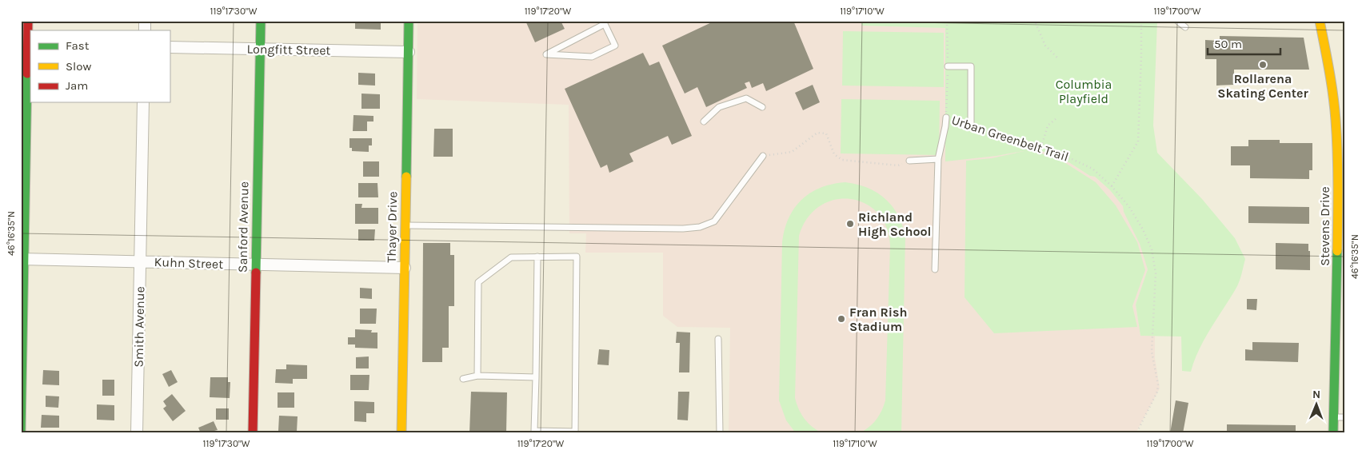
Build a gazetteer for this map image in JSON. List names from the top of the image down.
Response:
{
  "streets": {
    "street": [
      "Longfitt Street",
      "Stevens Drive",
      "Sanford Avenue",
      "Thayer Drive",
      "Kuhn Street",
      "Smith Avenue"
    ],
    "path": ["Urban Greenbelt Trail"]
  },
  "crossings": [
    ["Longfitt Street", "Sanford Avenue"],
    ["Longfitt Street", "Thayer Drive"],
    ["Sanford Avenue", "Kuhn Street"],
    ["Thayer Drive", "Kuhn Street"],
    ["Kuhn Street", "Smith Avenue"]
  ],
  "parks": ["Columbia Playfield"],
  "places": ["Rollarena Skating Center", "Richland High School", "Fran Rish Stadium"],
  "legend": ["Fast", "Slow", "Jam"],
  "scale_bar": "50 m",
  "north": "top",
  "coordinates": [
    "119°17'30\"W",
    "119°17'20\"W",
    "119°17'10\"W",
    "119°17'00\"W",
    "46°16'35\"N"
  ]
}
